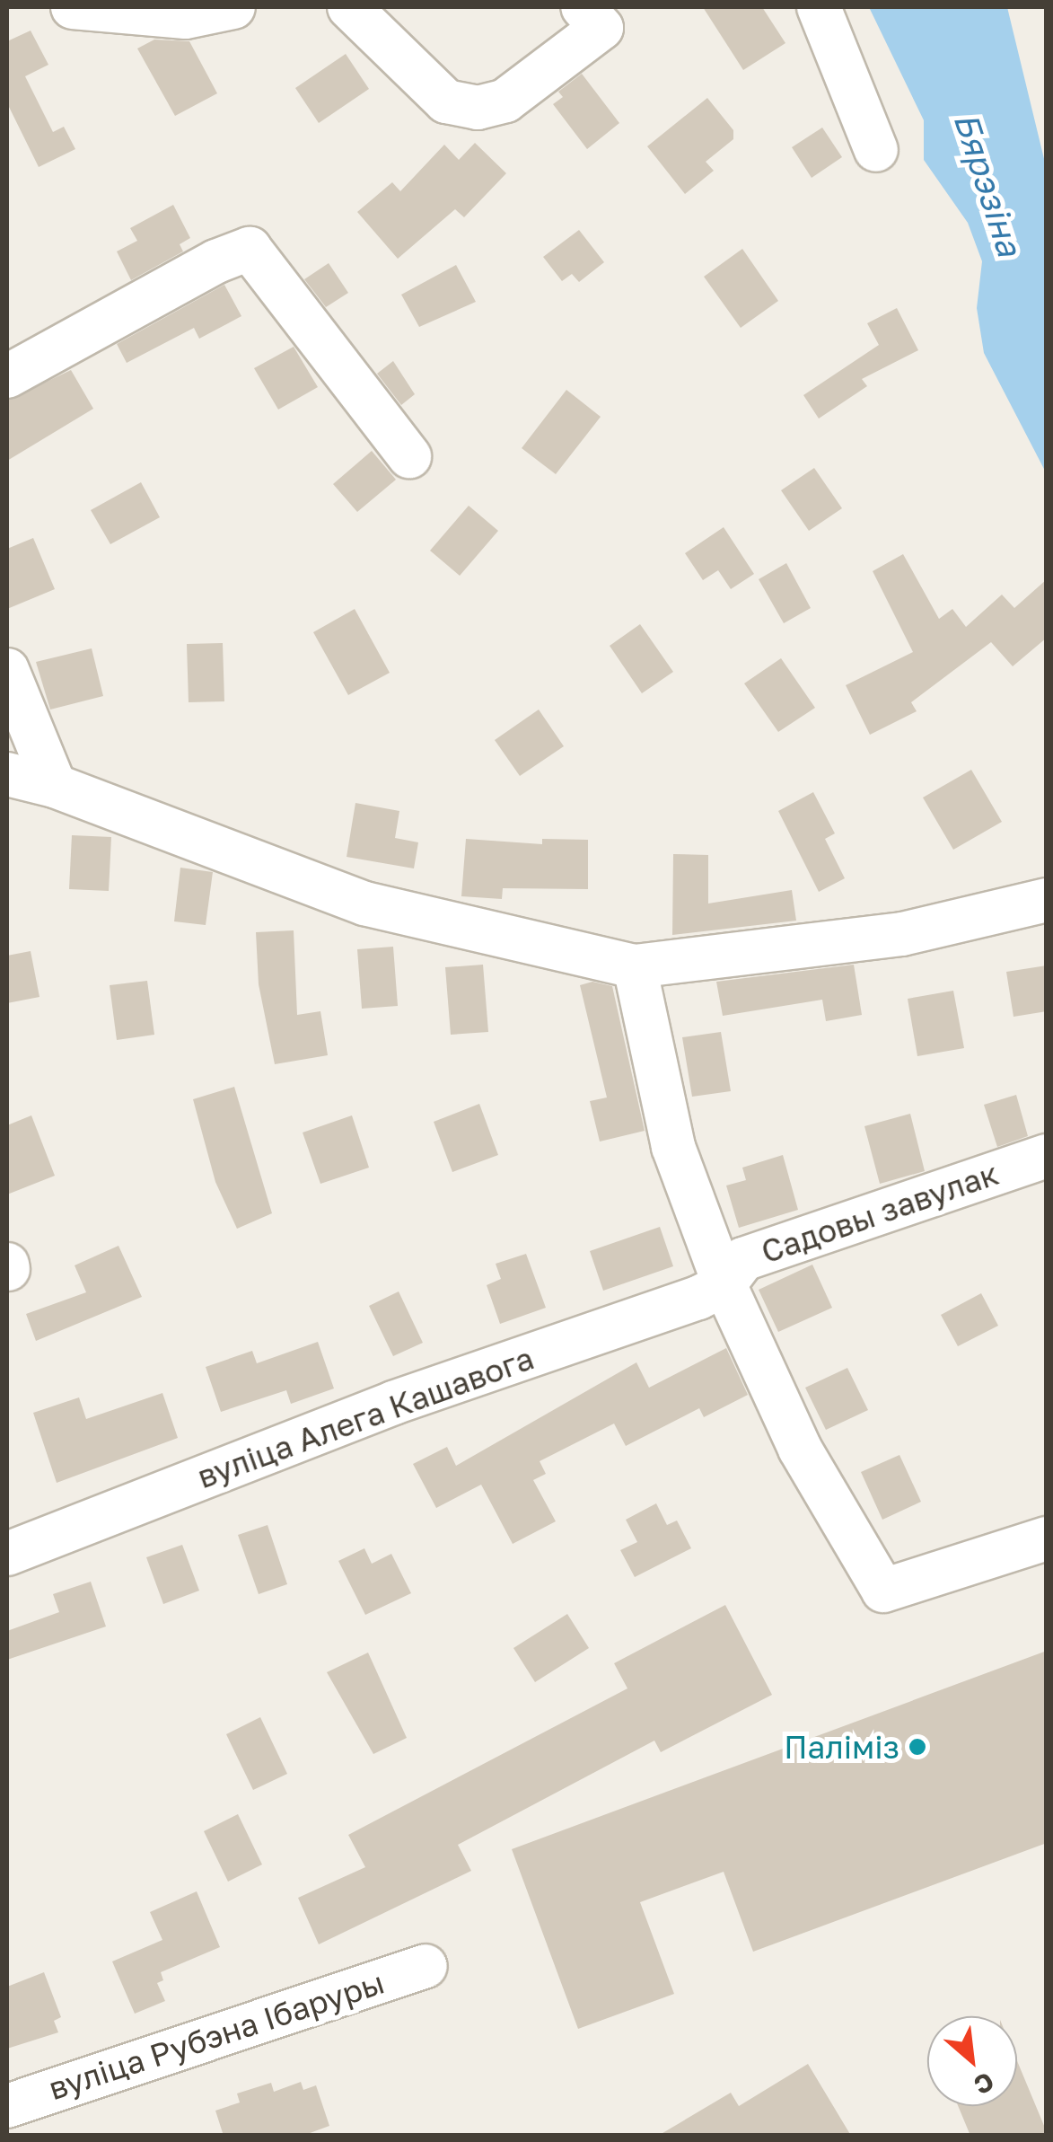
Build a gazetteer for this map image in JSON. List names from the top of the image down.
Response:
{
  "streets": {
    "street": ["Садовы завулак", "вуліца Алега Кашавога", "вуліца Рубэна Ібаруры"]
  },
  "crossings": [
    ["Садовы завулак", "вуліца Алега Кашавога"]
  ],
  "water": ["Бярэзіна"],
  "places": ["Паліміз"],
  "north": "bottom right"
}
